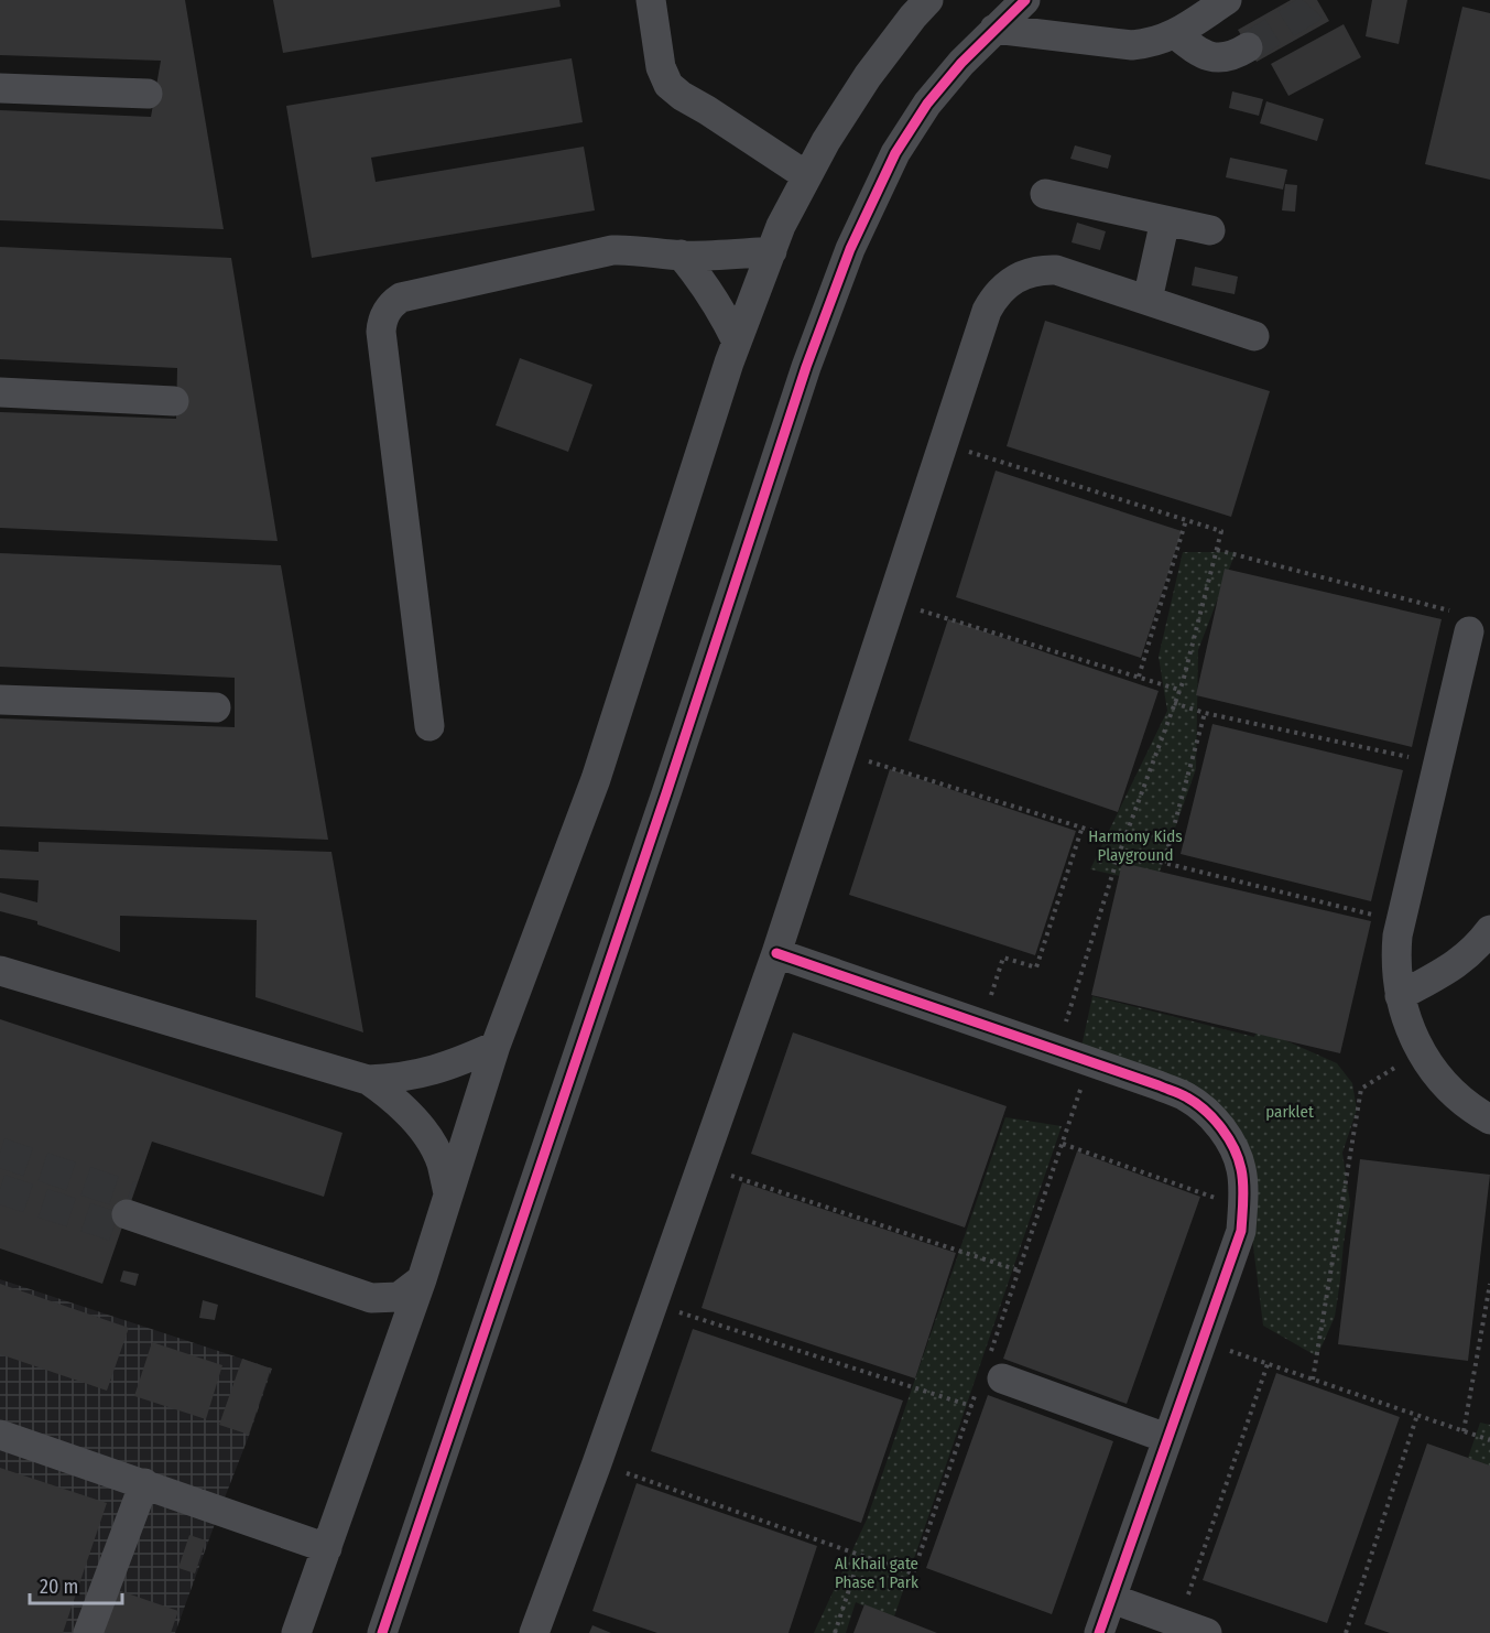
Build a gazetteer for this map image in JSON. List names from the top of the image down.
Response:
{
  "parks": ["Harmony Kids Playground", "parklet", "Al Khail gate Phase 1 Park"],
  "scale_bar": "20 m"
}
